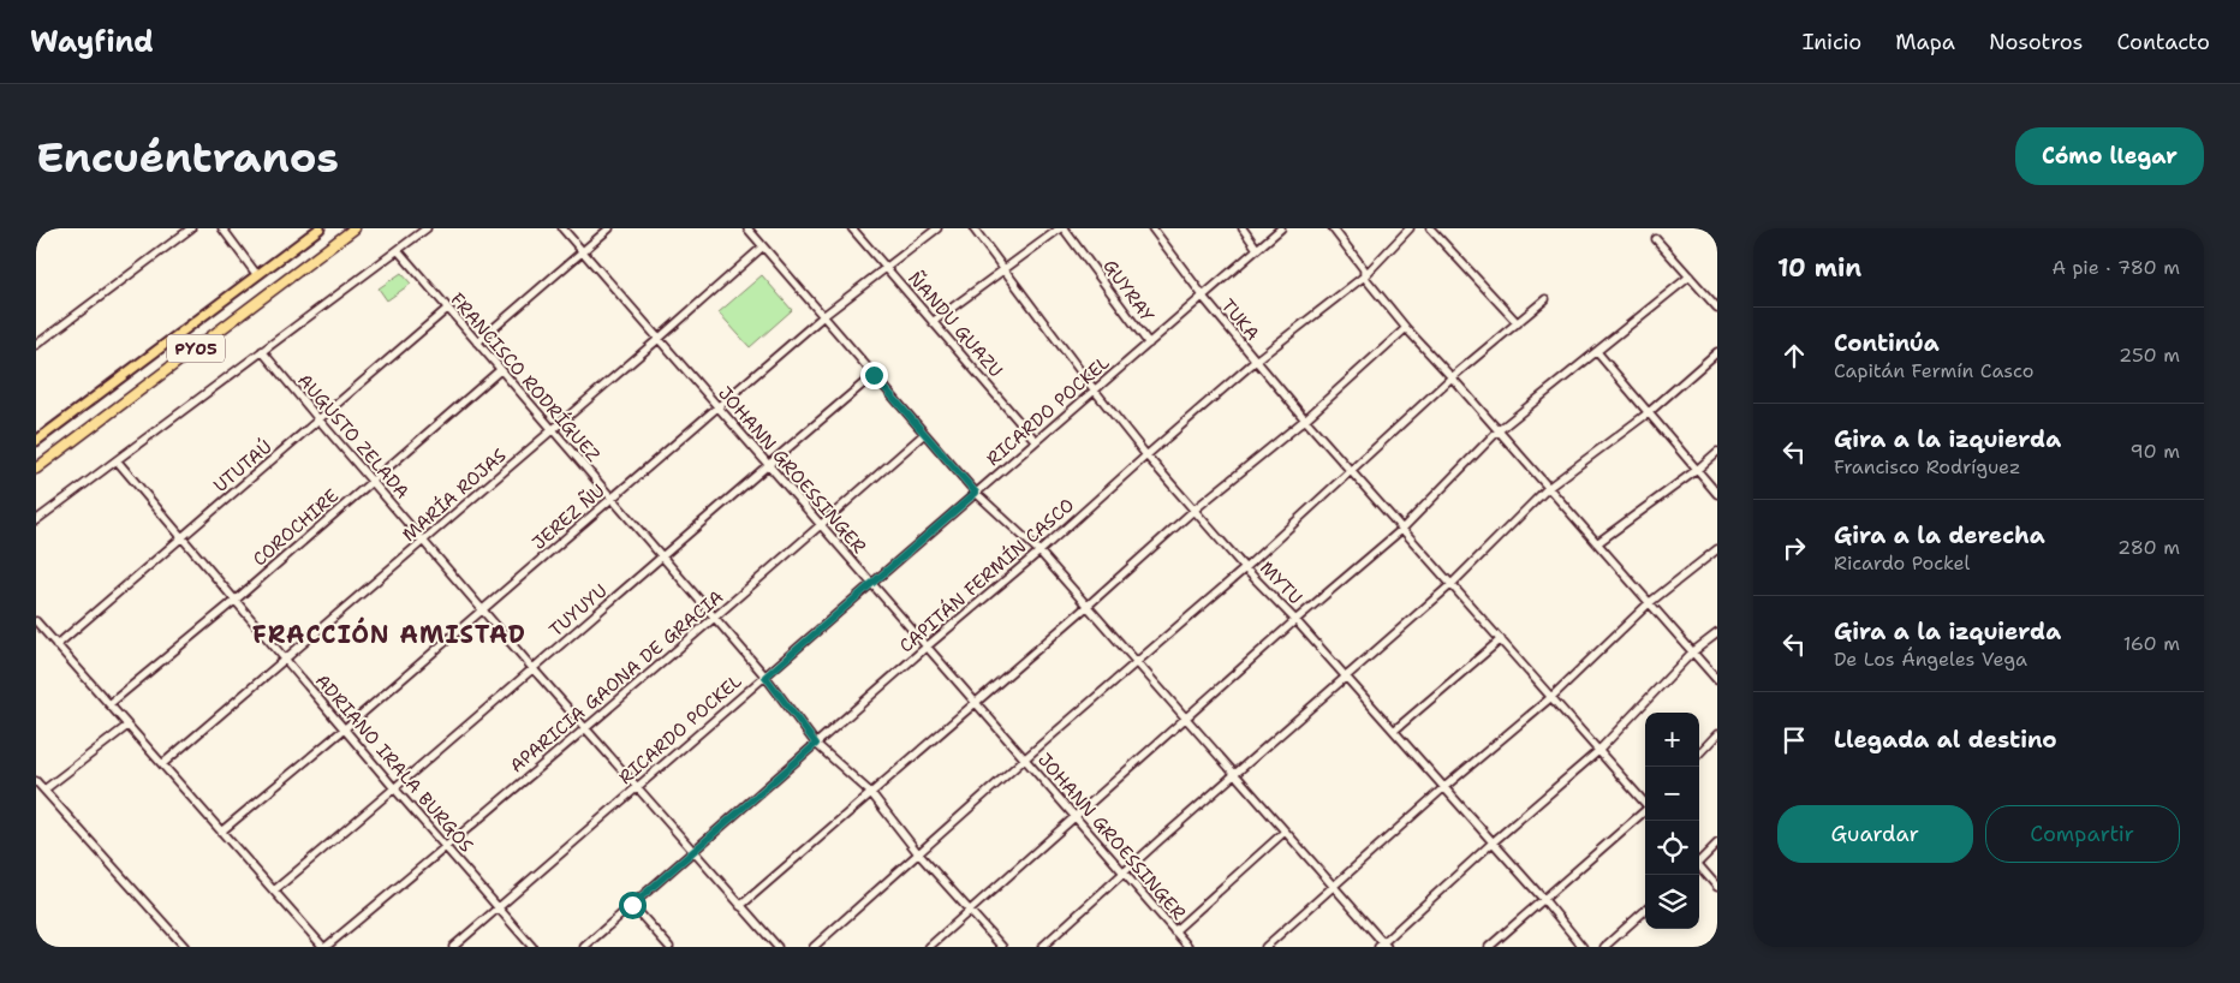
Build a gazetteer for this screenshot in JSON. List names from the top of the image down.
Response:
{
  "streets": {
    "highway": ["PY05"],
    "street": [
      "GUYRAY",
      "TUKA",
      "ÑANDU GUAZU",
      "FRANCISCO RODRÍGUEZ",
      "RICARDO POCKEL",
      "AUGUSTO ZELADA",
      "UTUTAÚ",
      "JOHANN GROESSINGER",
      "MARÍA ROJAS",
      "JEREZ ÑU",
      "COROCHIRE",
      "CAPITÁN FERMÍN CASCO",
      "MYTU",
      "TUYUYU",
      "APARICIA GAONA DE GRACIA",
      "ADRIANO IRALA BURGOS"
    ]
  },
  "crossings": [
    ["GUYRAY", "RICARDO POCKEL"],
    ["TUKA", "RICARDO POCKEL"],
    ["TUKA", "CAPITÁN FERMÍN CASCO"],
    ["ÑANDU GUAZU", "RICARDO POCKEL"],
    ["ÑANDU GUAZU", "JEREZ ÑU"],
    ["FRANCISCO RODRÍGUEZ", "RICARDO POCKEL"],
    ["FRANCISCO RODRÍGUEZ", "UTUTAÚ"],
    ["FRANCISCO RODRÍGUEZ", "MARÍA ROJAS"],
    ["FRANCISCO RODRÍGUEZ", "JEREZ ÑU"],
    ["FRANCISCO RODRÍGUEZ", "COROCHIRE"],
    ["FRANCISCO RODRÍGUEZ", "CAPITÁN FERMÍN CASCO"],
    ["FRANCISCO RODRÍGUEZ", "TUYUYU"],
    ["FRANCISCO RODRÍGUEZ", "APARICIA GAONA DE GRACIA"],
    ["RICARDO POCKEL", "AUGUSTO ZELADA"],
    ["RICARDO POCKEL", "JOHANN GROESSINGER"],
    ["RICARDO POCKEL", "MYTU"],
    ["RICARDO POCKEL", "ADRIANO IRALA BURGOS"],
    ["AUGUSTO ZELADA", "UTUTAÚ"],
    ["AUGUSTO ZELADA", "MARÍA ROJAS"],
    ["AUGUSTO ZELADA", "JEREZ ÑU"],
    ["AUGUSTO ZELADA", "COROCHIRE"],
    ["AUGUSTO ZELADA", "CAPITÁN FERMÍN CASCO"],
    ["AUGUSTO ZELADA", "TUYUYU"],
    ["AUGUSTO ZELADA", "APARICIA GAONA DE GRACIA"],
    ["UTUTAÚ", "ADRIANO IRALA BURGOS"],
    ["JOHANN GROESSINGER", "MARÍA ROJAS"],
    ["JOHANN GROESSINGER", "JEREZ ÑU"],
    ["JOHANN GROESSINGER", "CAPITÁN FERMÍN CASCO"],
    ["JOHANN GROESSINGER", "TUYUYU"],
    ["JOHANN GROESSINGER", "APARICIA GAONA DE GRACIA"],
    ["MARÍA ROJAS", "ADRIANO IRALA BURGOS"],
    ["JEREZ ÑU", "ADRIANO IRALA BURGOS"],
    ["COROCHIRE", "ADRIANO IRALA BURGOS"],
    ["CAPITÁN FERMÍN CASCO", "MYTU"],
    ["TUYUYU", "ADRIANO IRALA BURGOS"],
    ["APARICIA GAONA DE GRACIA", "ADRIANO IRALA BURGOS"]
  ],
  "districts": ["FRACCIÓN AMISTAD"],
  "page": {
    "header": "Wayfind",
    "nav": [
      "Inicio",
      "Mapa",
      "Nosotros",
      "Contacto"
    ],
    "buttons": [
      "Cómo llegar",
      ["Guardar", "Compartir"]
    ],
    "title": "Encuéntranos",
    "heading": ["10 min", "A pie · 780 m"],
    "list": [
      ["Continúa", "Capitán Fermín Casco", "250 m"],
      ["Gira a la izquierda", "Francisco Rodríguez", "90 m"],
      ["Gira a la derecha", "Ricardo Pockel", "280 m"],
      ["Gira a la izquierda", "De Los Ángeles Vega", "160 m"],
      "Llegada al destino"
    ],
    "map_buttons": ["+", "−"]
  }
}
